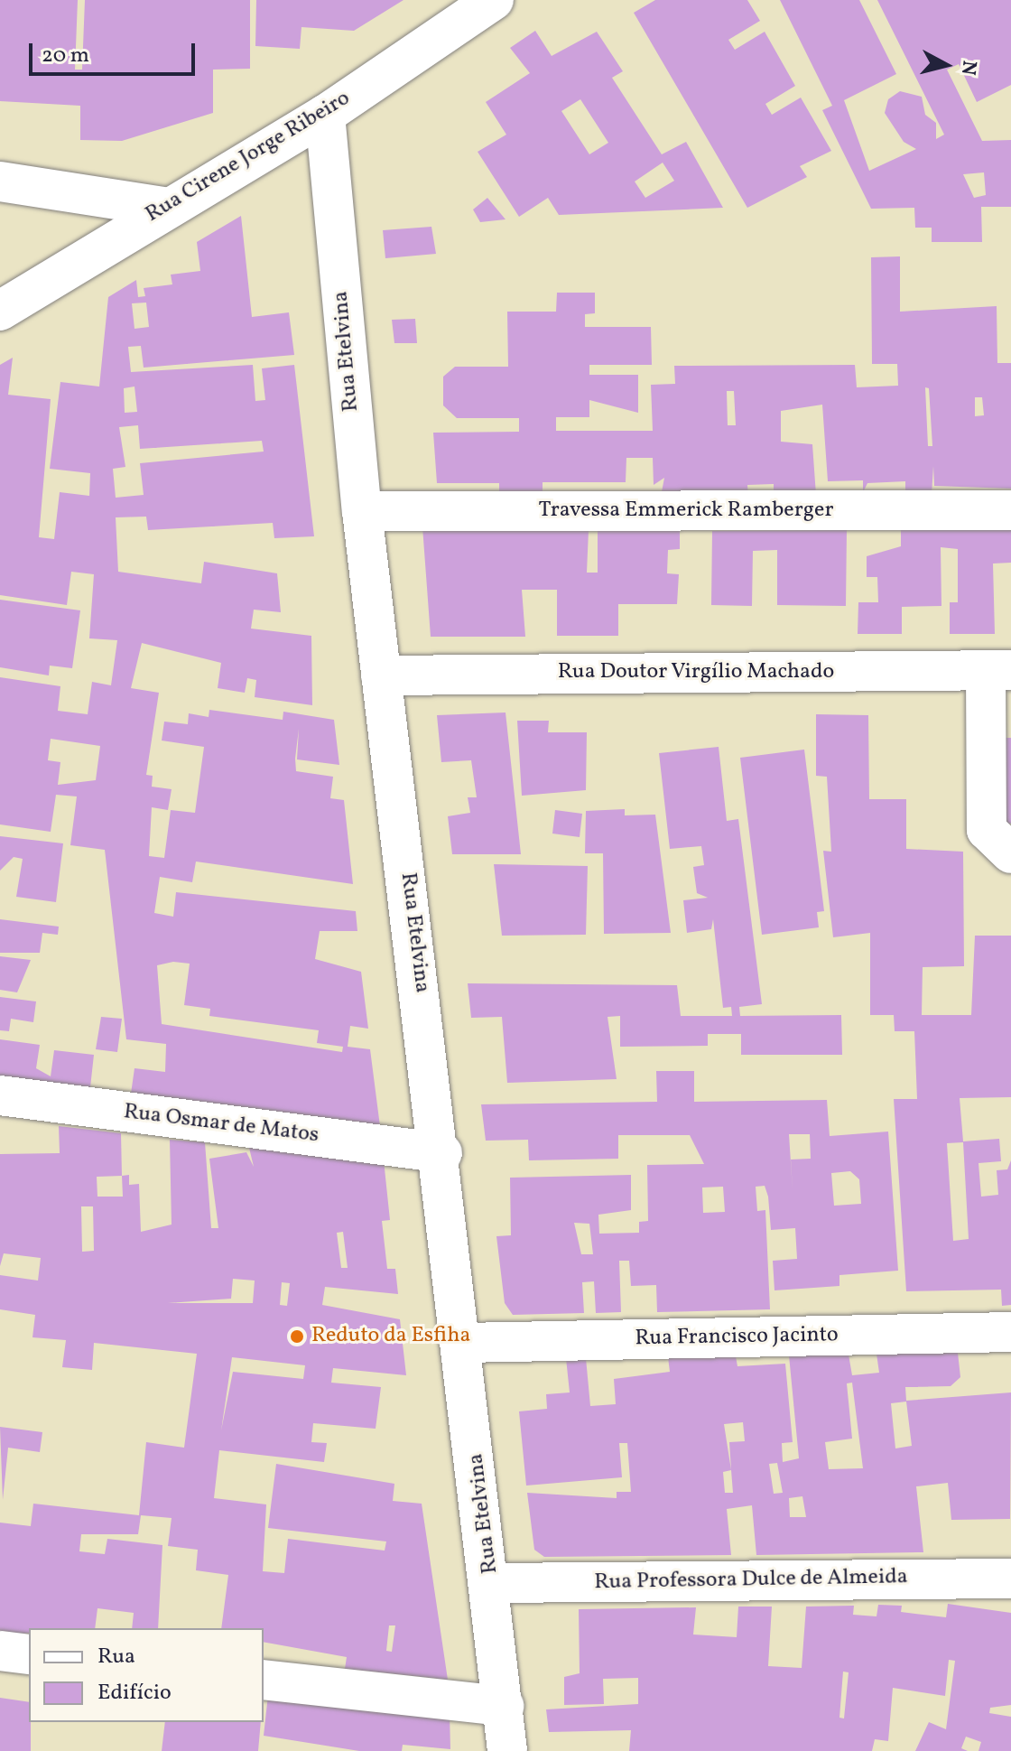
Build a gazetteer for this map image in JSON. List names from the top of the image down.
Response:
{
  "streets": {
    "street": [
      "Rua Cirene Jorge Ribeiro",
      "Rua Etelvina",
      "Travessa Emmerick Ramberger",
      "Rua Doutor Virgílio Machado",
      "Rua Osmar de Matos",
      "Rua Francisco Jacinto",
      "Rua Professora Dulce de Almeida"
    ]
  },
  "crossings": [
    ["Rua Cirene Jorge Ribeiro", "Rua Etelvina"],
    ["Rua Etelvina", "Travessa Emmerick Ramberger"],
    ["Rua Etelvina", "Rua Doutor Virgílio Machado"],
    ["Rua Etelvina", "Rua Osmar de Matos"],
    ["Rua Etelvina", "Rua Francisco Jacinto"],
    ["Rua Etelvina", "Rua Professora Dulce de Almeida"]
  ],
  "places": ["Reduto da Esfiha"],
  "legend": ["Rua", "Edifício"],
  "scale_bar": "20 m",
  "north": "right"
}
